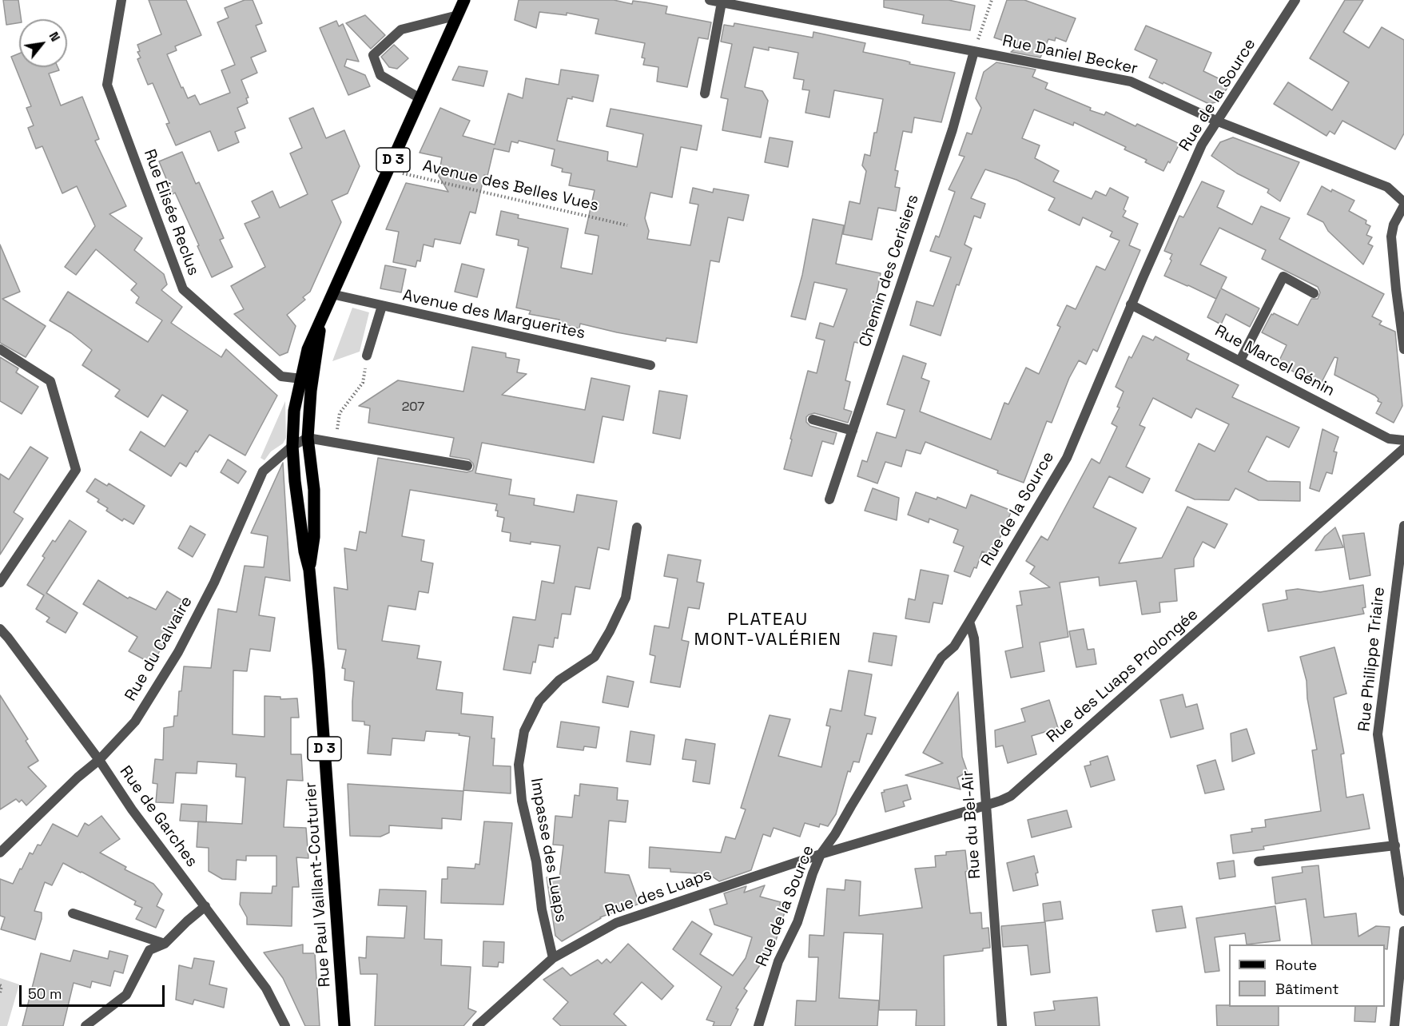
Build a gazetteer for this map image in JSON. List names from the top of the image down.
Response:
{
  "streets": {
    "main road": ["D 3", "Rue Paul Vaillant-Couturier"],
    "street": [
      "Rue Daniel Becker",
      "Rue de la Source",
      "Rue Élisée Reclus",
      "Chemin des Cerisiers",
      "Avenue des Marguerites",
      "Rue Marcel Génin",
      "Rue du Calvaire",
      "Rue Philippe Triaire",
      "Rue des Luaps Prolongée",
      "Rue de Garches",
      "Rue du Bel-Air",
      "Impasse des Luaps",
      "Rue des Luaps"
    ],
    "path": ["Avenue des Belles Vues"]
  },
  "crossings": [
    ["Rue Daniel Becker", "Rue de la Source"],
    ["Rue Daniel Becker", "Chemin des Cerisiers"],
    ["Rue de la Source", "Rue Marcel Génin"],
    ["Rue de la Source", "Rue des Luaps Prolongée"],
    ["Rue de la Source", "Rue du Bel-Air"],
    ["Rue de la Source", "Rue des Luaps"],
    ["Avenue des Belles Vues", "Rue Paul Vaillant-Couturier"],
    ["Rue Élisée Reclus", "Rue Paul Vaillant-Couturier"],
    ["Avenue des Marguerites", "Rue Paul Vaillant-Couturier"],
    ["Rue du Calvaire", "Rue de Garches"],
    ["Rue du Calvaire", "Rue Paul Vaillant-Couturier"],
    ["Rue des Luaps Prolongée", "Rue du Bel-Air"],
    ["Rue des Luaps Prolongée", "Rue des Luaps"],
    ["Impasse des Luaps", "Rue des Luaps"]
  ],
  "districts": ["PLATEAU MONT-VALÉRIEN"],
  "house_numbers": ["207"],
  "legend": ["Route", "Bâtiment"],
  "scale_bar": "50 m",
  "north": "top right"
}
